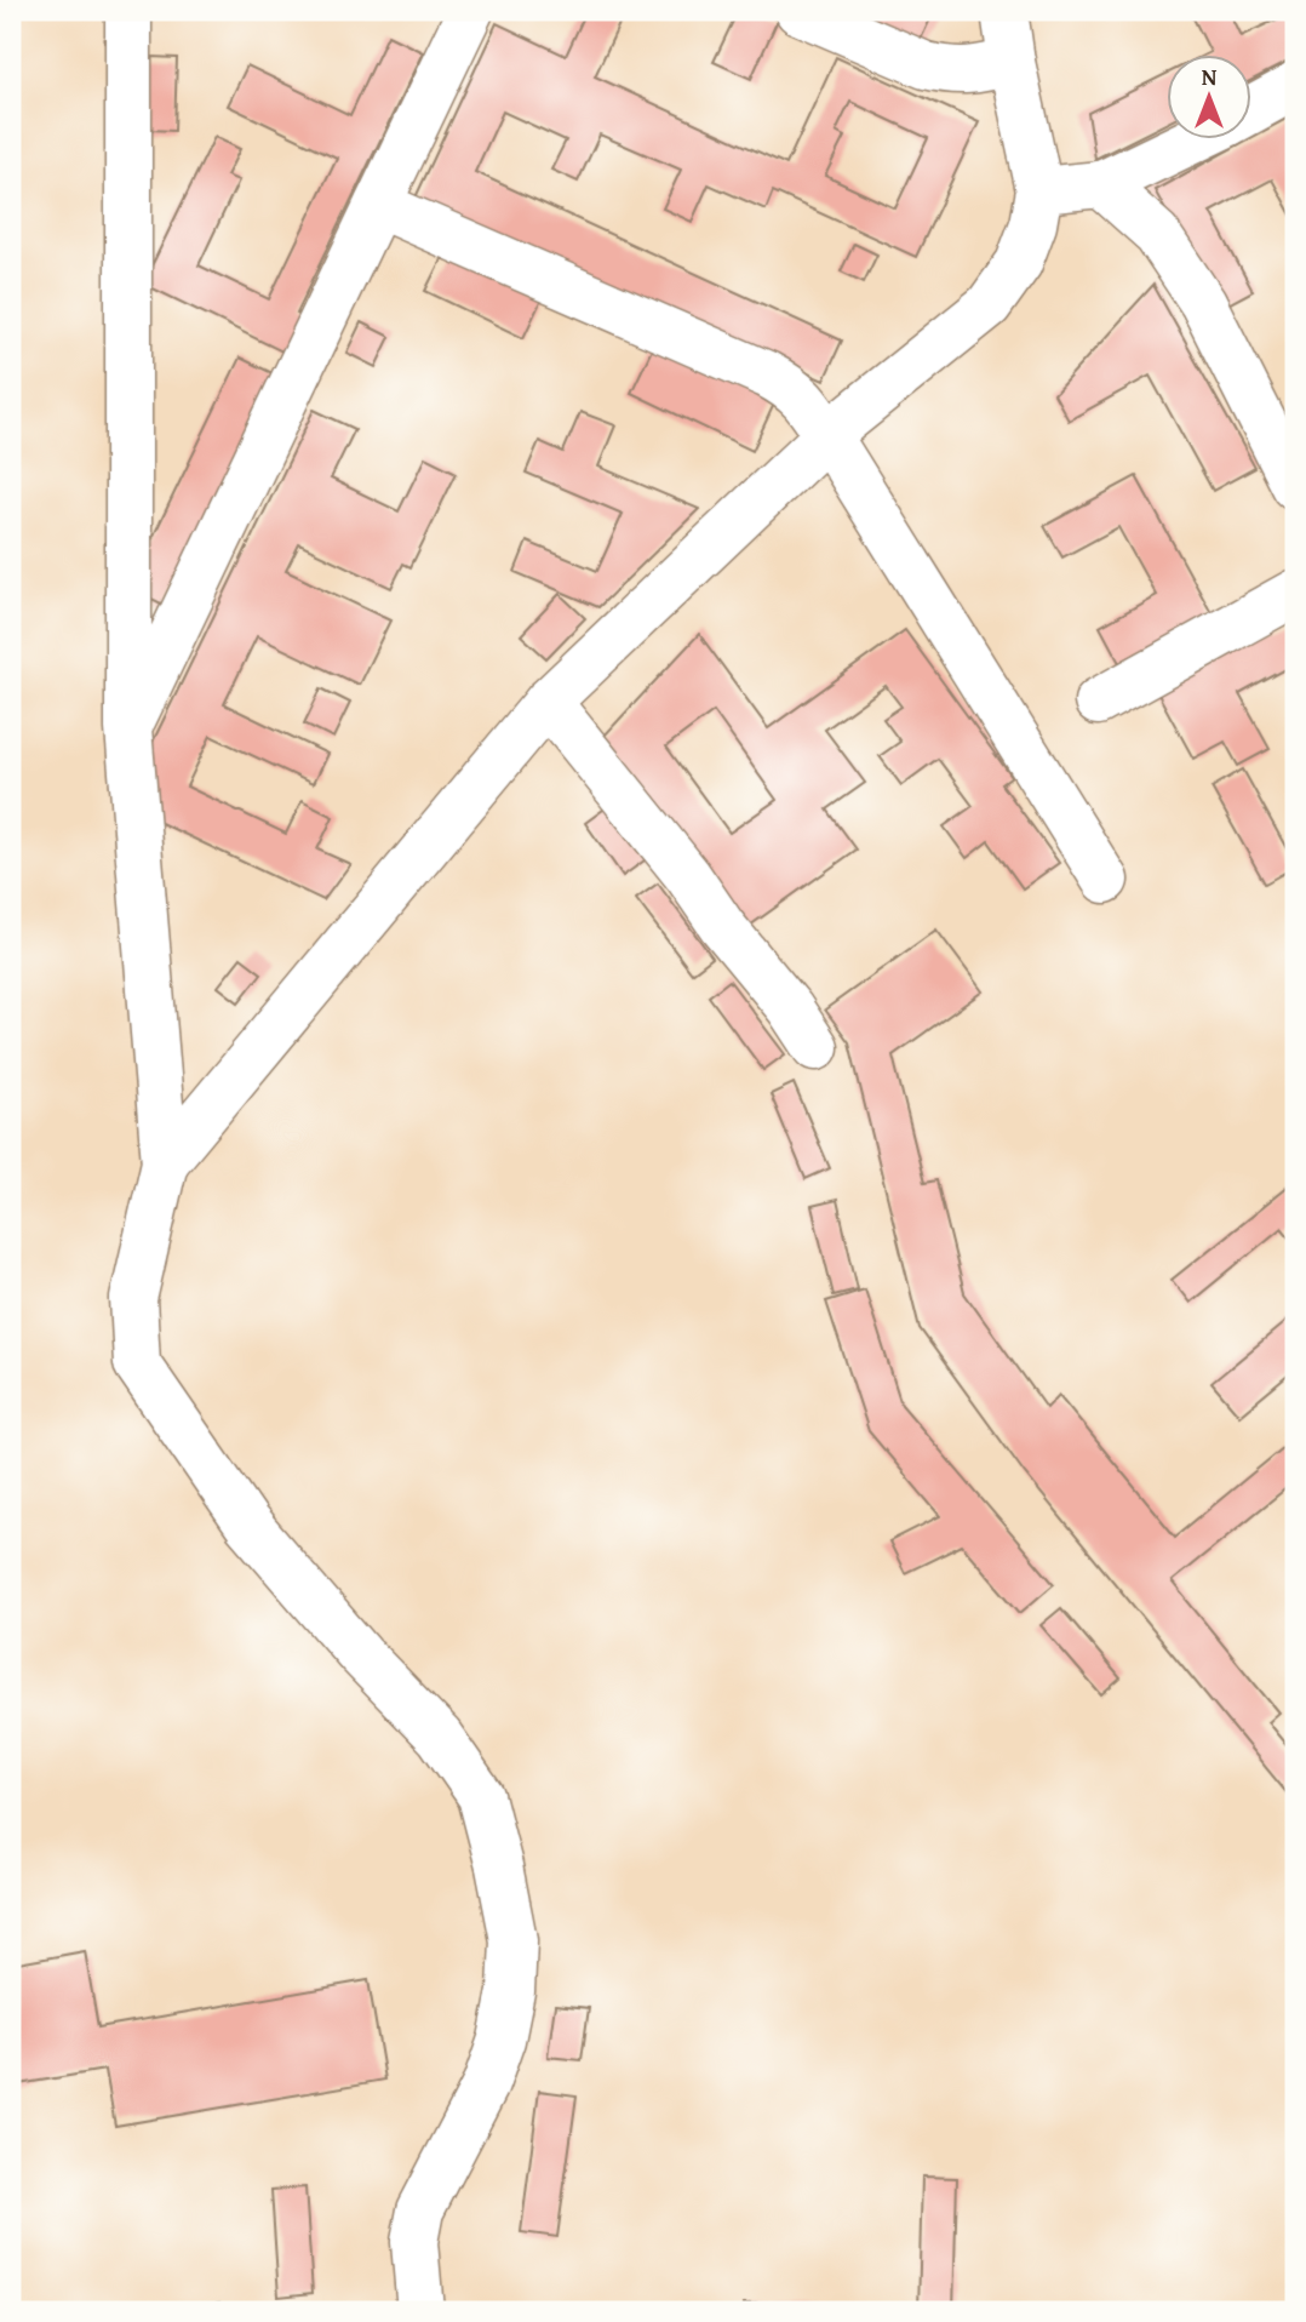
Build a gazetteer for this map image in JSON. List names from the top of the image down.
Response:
{
  "north": "top"
}
